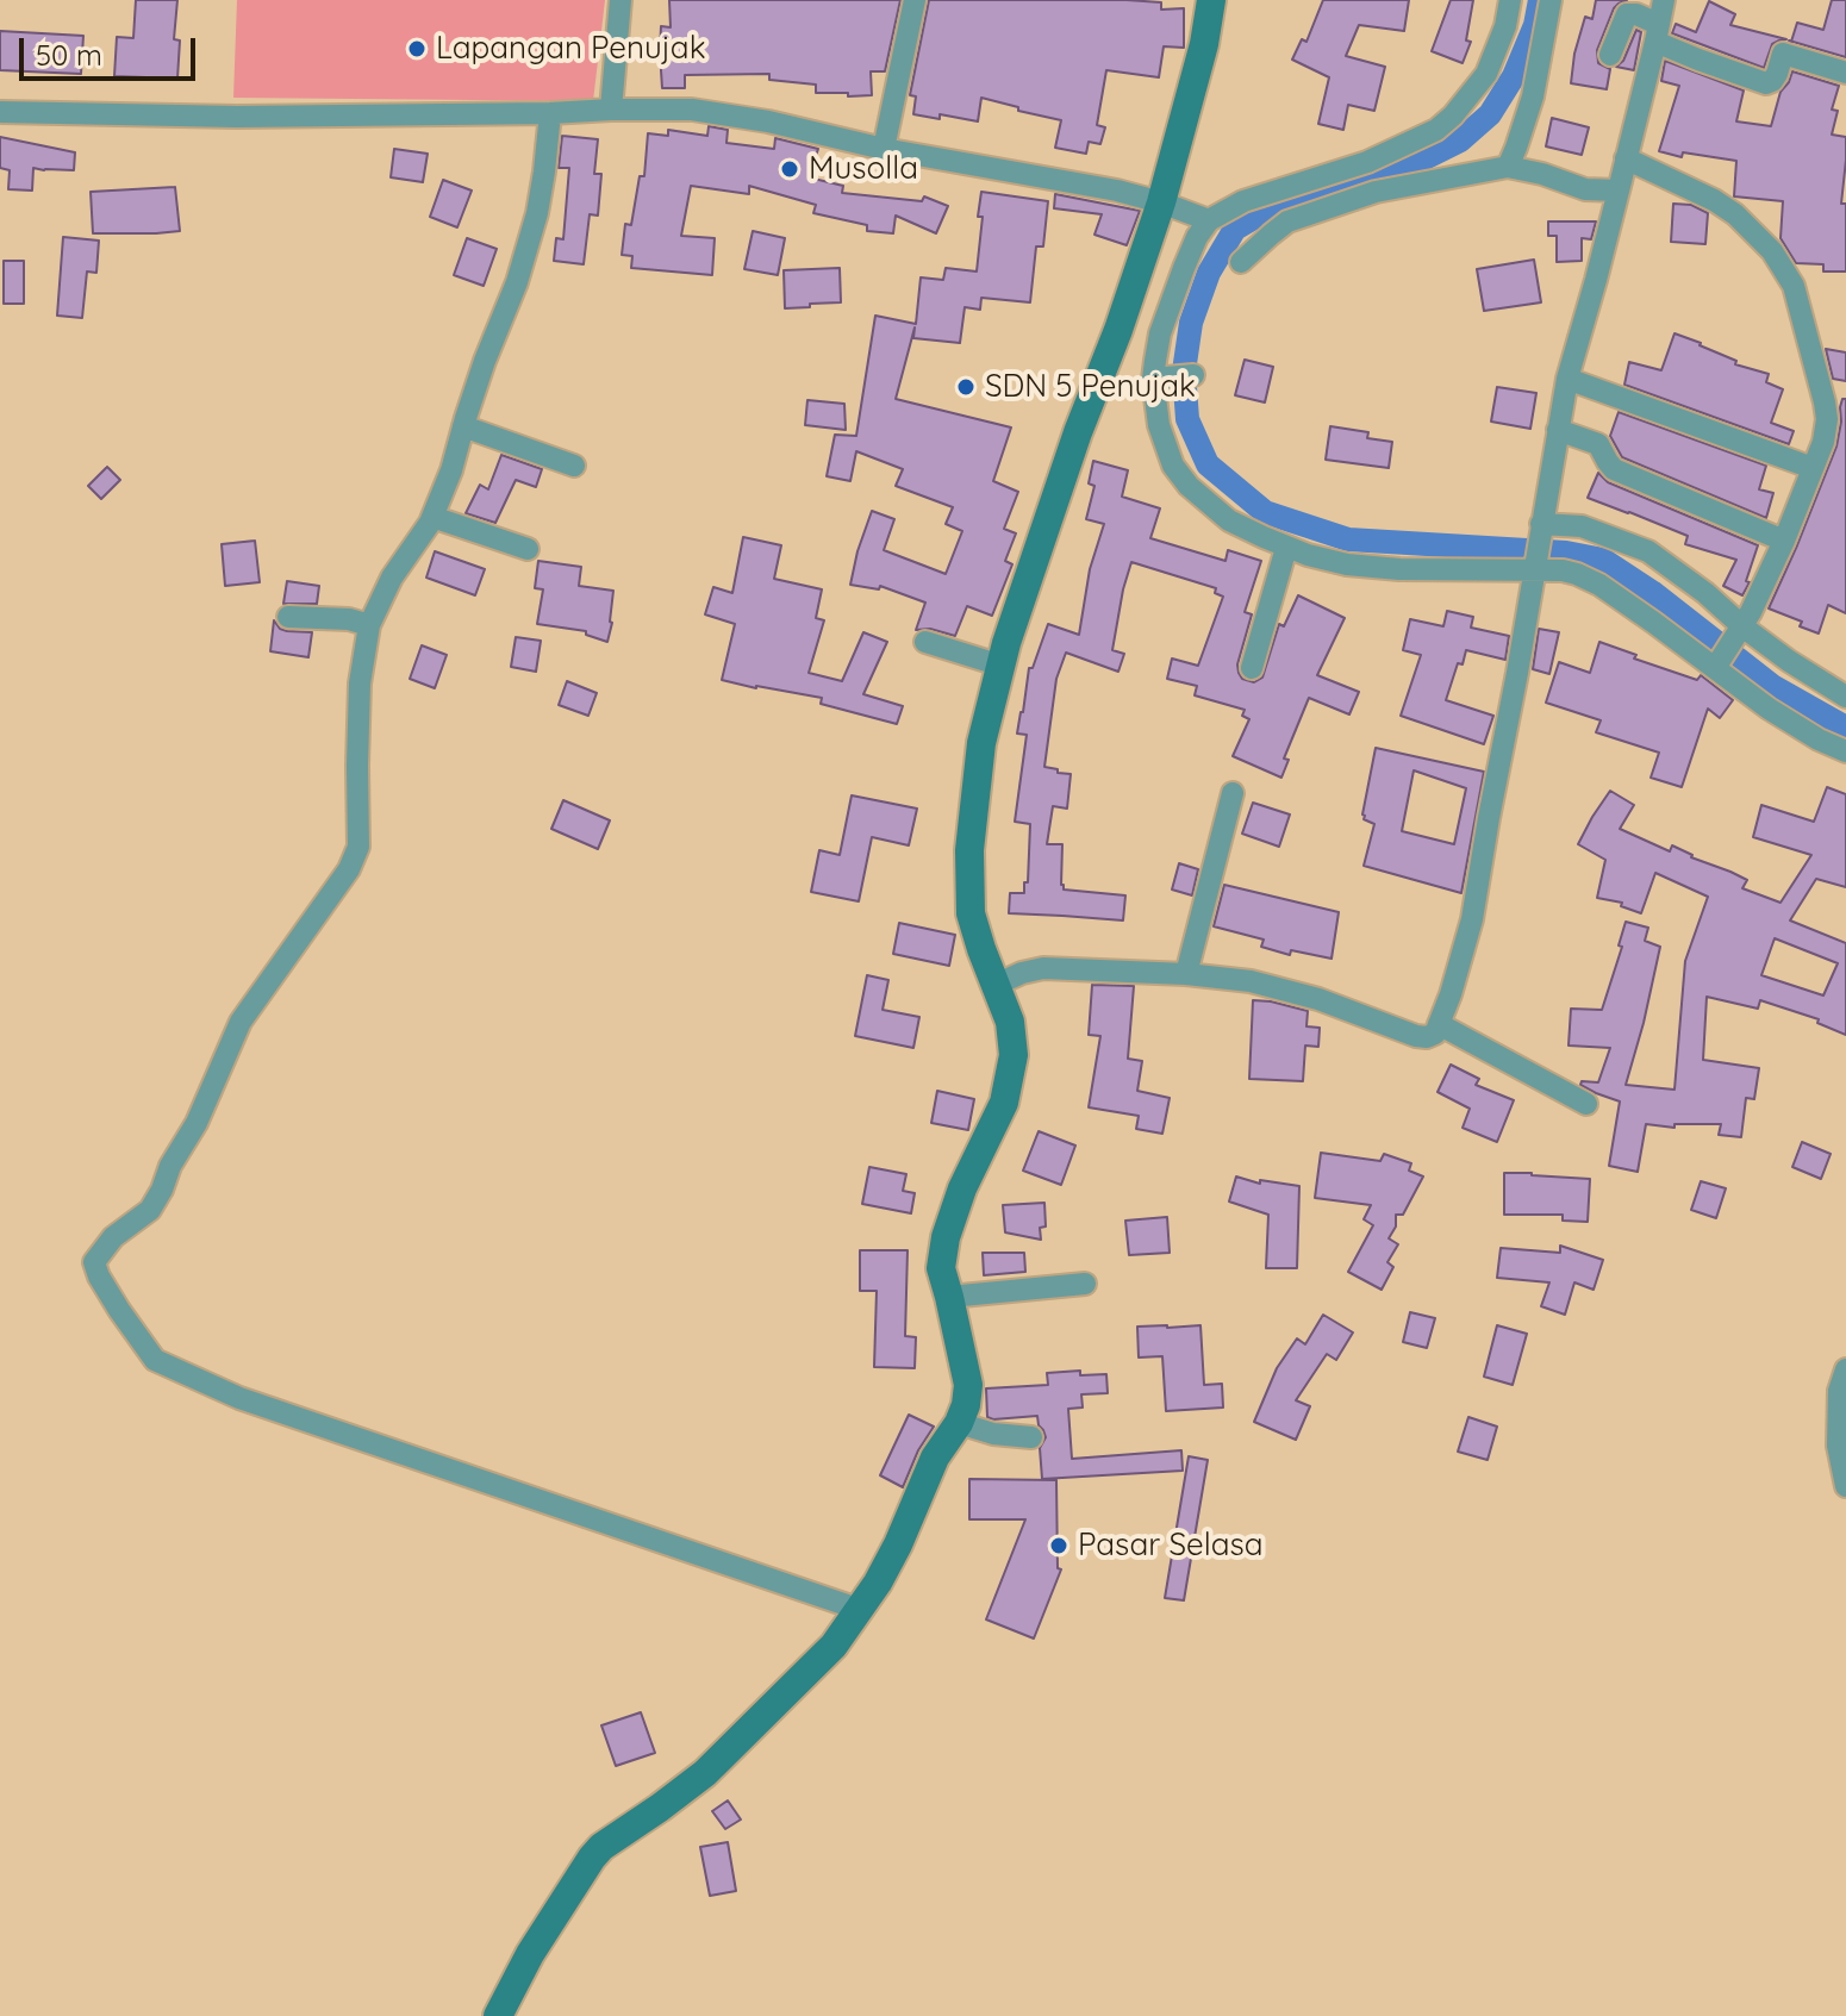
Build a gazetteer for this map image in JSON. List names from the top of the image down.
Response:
{
  "places": [
    "Lapangan Penujak",
    "Musolla",
    "SDN 5 Penujak",
    "Pasar Selasa"
  ],
  "scale_bar": "50 m"
}
